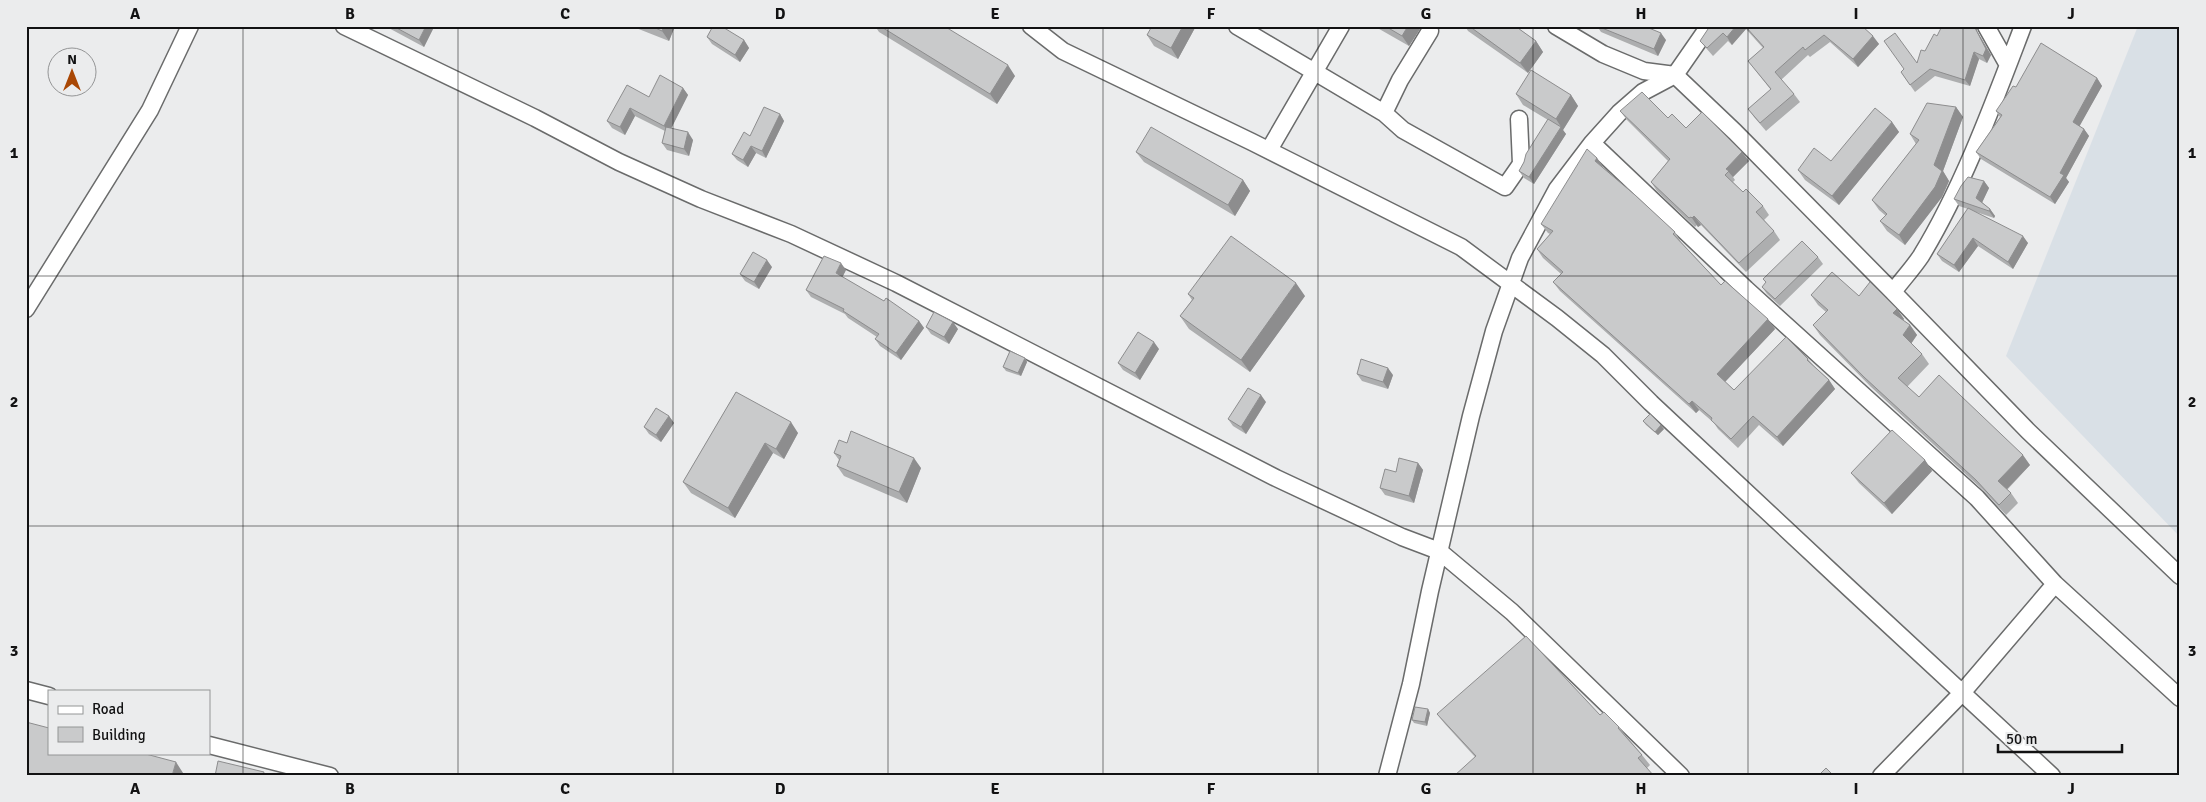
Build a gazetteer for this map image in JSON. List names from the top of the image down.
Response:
{
  "legend": ["Road", "Building"],
  "scale_bar": "50 m",
  "north": "top",
  "grid": {
    "columns": [
      "A",
      "B",
      "C",
      "D",
      "E",
      "F",
      "G",
      "H",
      "I",
      "J"
    ],
    "rows": ["1", "2", "3"]
  }
}
